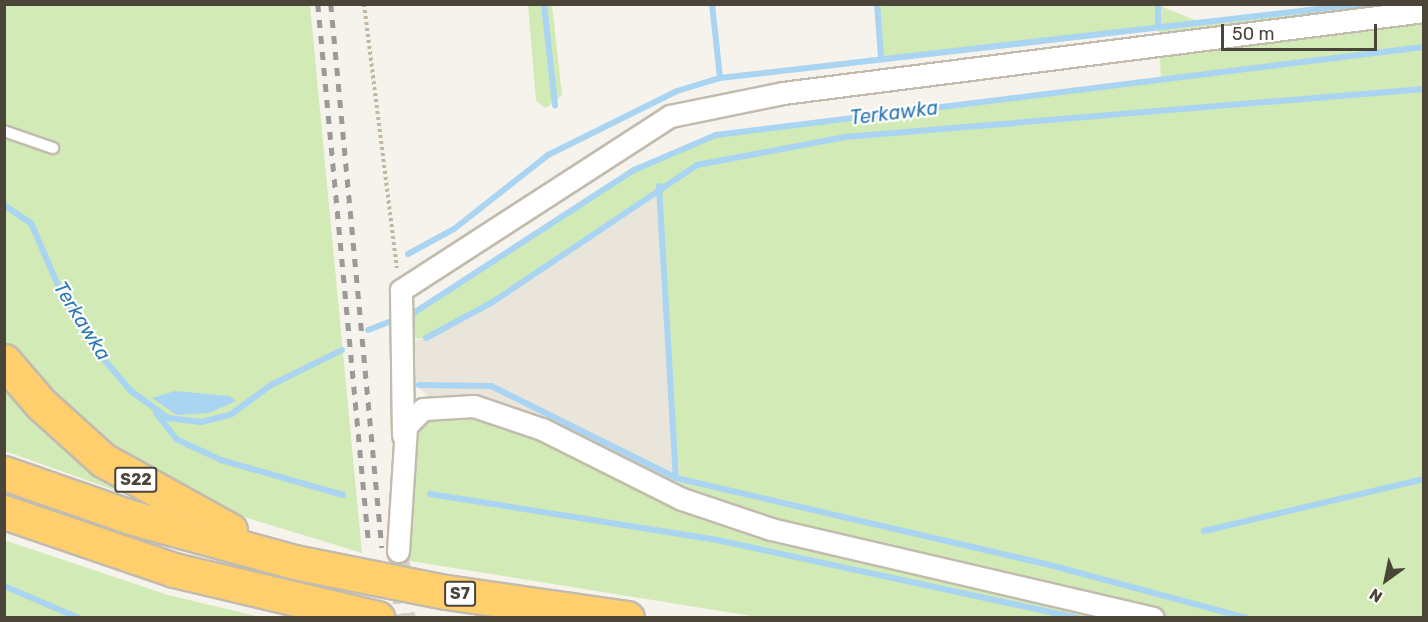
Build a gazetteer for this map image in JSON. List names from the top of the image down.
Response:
{
  "streets": {
    "highway": ["S22", "S7"]
  },
  "crossings": [
    ["S22", "S7"]
  ],
  "water": ["Terkawka"],
  "scale_bar": "50 m",
  "north": "bottom left"
}
